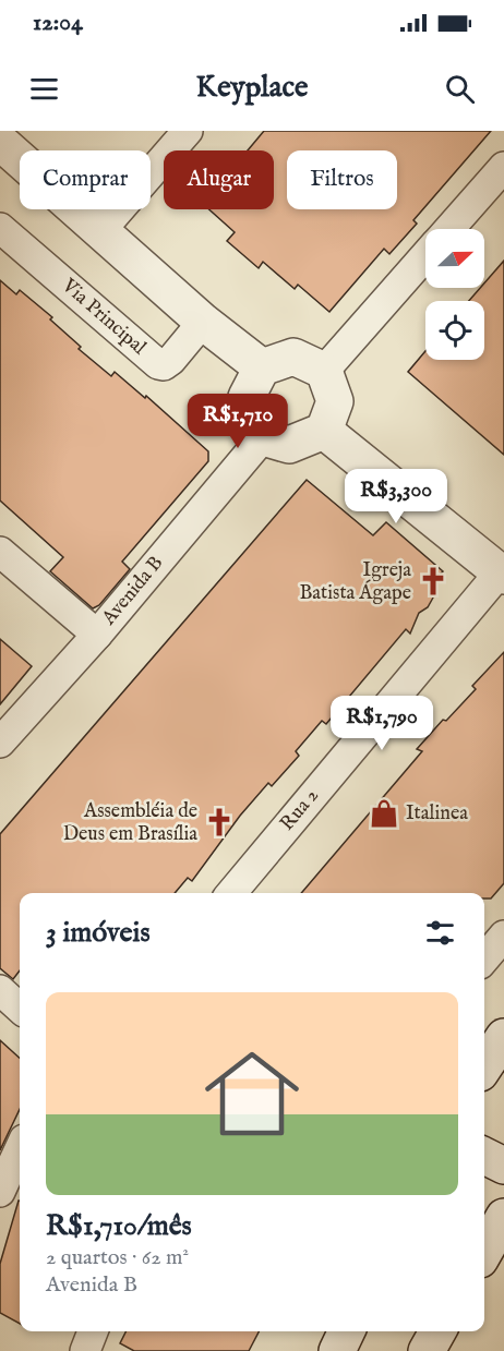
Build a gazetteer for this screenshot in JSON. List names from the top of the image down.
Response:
{
  "streets": {
    "street": ["Via Principal", "Avenida B", "Rua 2"]
  },
  "places": {
    "church": ["Igreja Batista Ágape", "Assembléia de Deus em Brasília"],
    "shop": ["Italinea"]
  },
  "north": "right",
  "page": {
    "status": "12:04",
    "header": "Keyplace",
    "chip": ["Comprar", "Alugar", "Filtros"],
    "price": ["R$1,710", "R$3,300", "R$1,790"],
    "heading": "3 imóveis",
    "list": [
      {
        "name": "R$1,710/mês",
        "note": "2 quartos · 62 m² · Avenida B"
      }
    ]
  }
}
